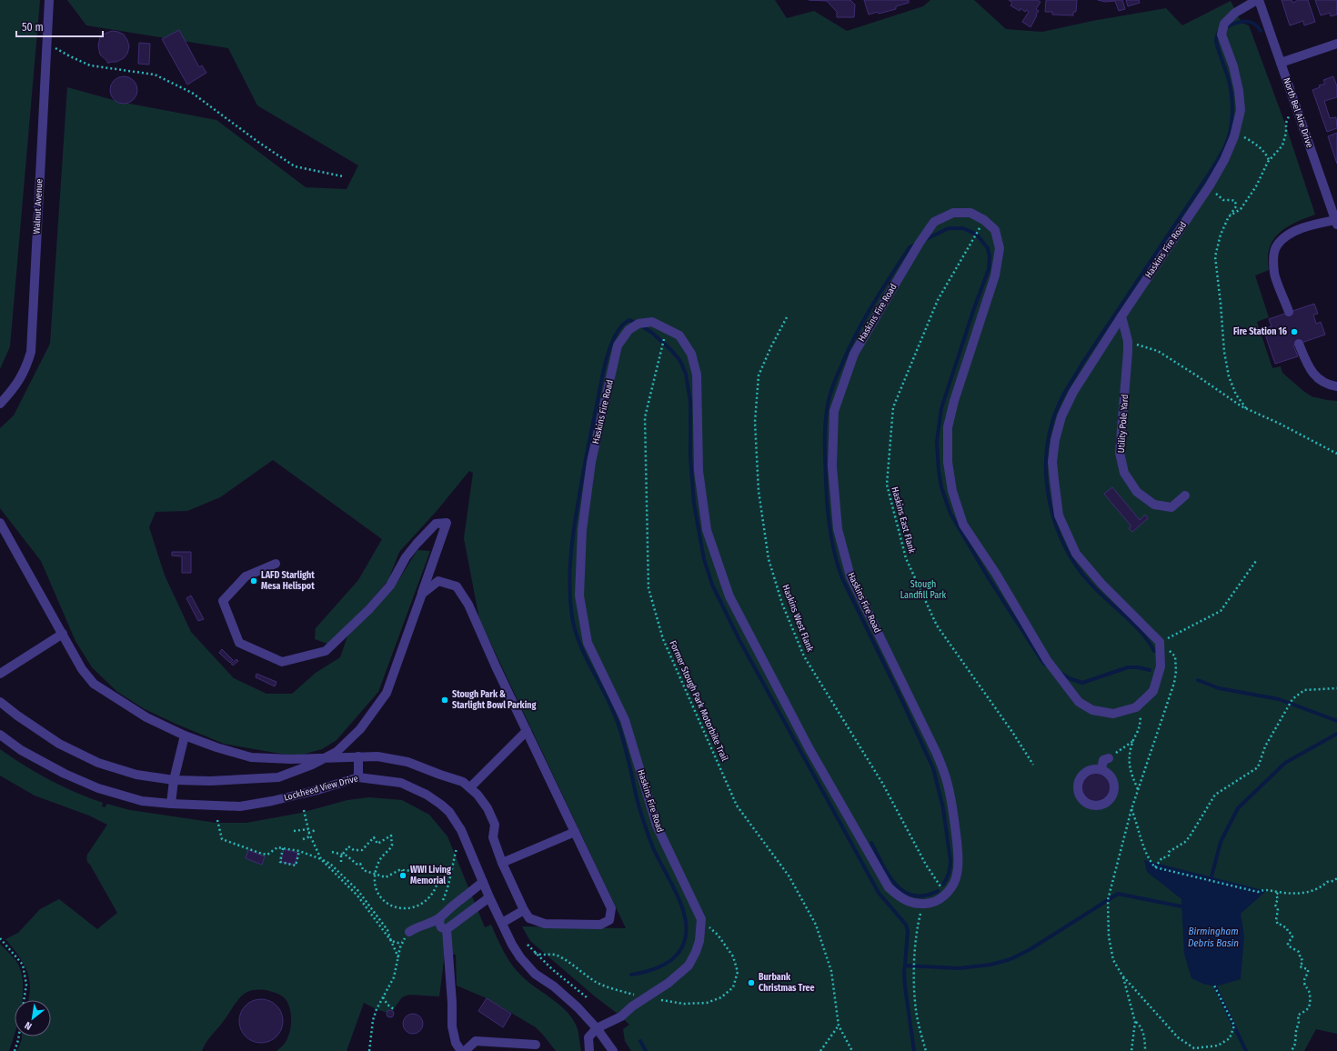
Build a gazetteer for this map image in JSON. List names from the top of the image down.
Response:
{
  "streets": {
    "street": [
      "North Bel Aire Drive",
      "Walnut Avenue",
      "Haskins Fire Road",
      "Utility Pole Yard",
      "Lockheed View Drive"
    ],
    "path": ["Haskins East Flank", "Haskins West Flank", "Former Stough Park Motorbike Trail"]
  },
  "crossings": [
    ["North Bel Aire Drive", "Haskins Fire Road"],
    ["Haskins Fire Road", "Utility Pole Yard"],
    ["Haskins Fire Road", "Haskins East Flank"],
    ["Haskins Fire Road", "Haskins West Flank"],
    ["Haskins Fire Road", "Former Stough Park Motorbike Trail"],
    ["Haskins Fire Road", "Lockheed View Drive"]
  ],
  "water": ["Birmingham Debris Basin"],
  "parks": ["Stough Landfill Park"],
  "places": [
    "Fire Station 16",
    "LAFD Starlight Mesa Helispot",
    "Stough Park & Starlight Bowl Parking",
    "WWI Living Memorial",
    "Burbank Christmas Tree"
  ],
  "scale_bar": "50 m",
  "north": "bottom left"
}
